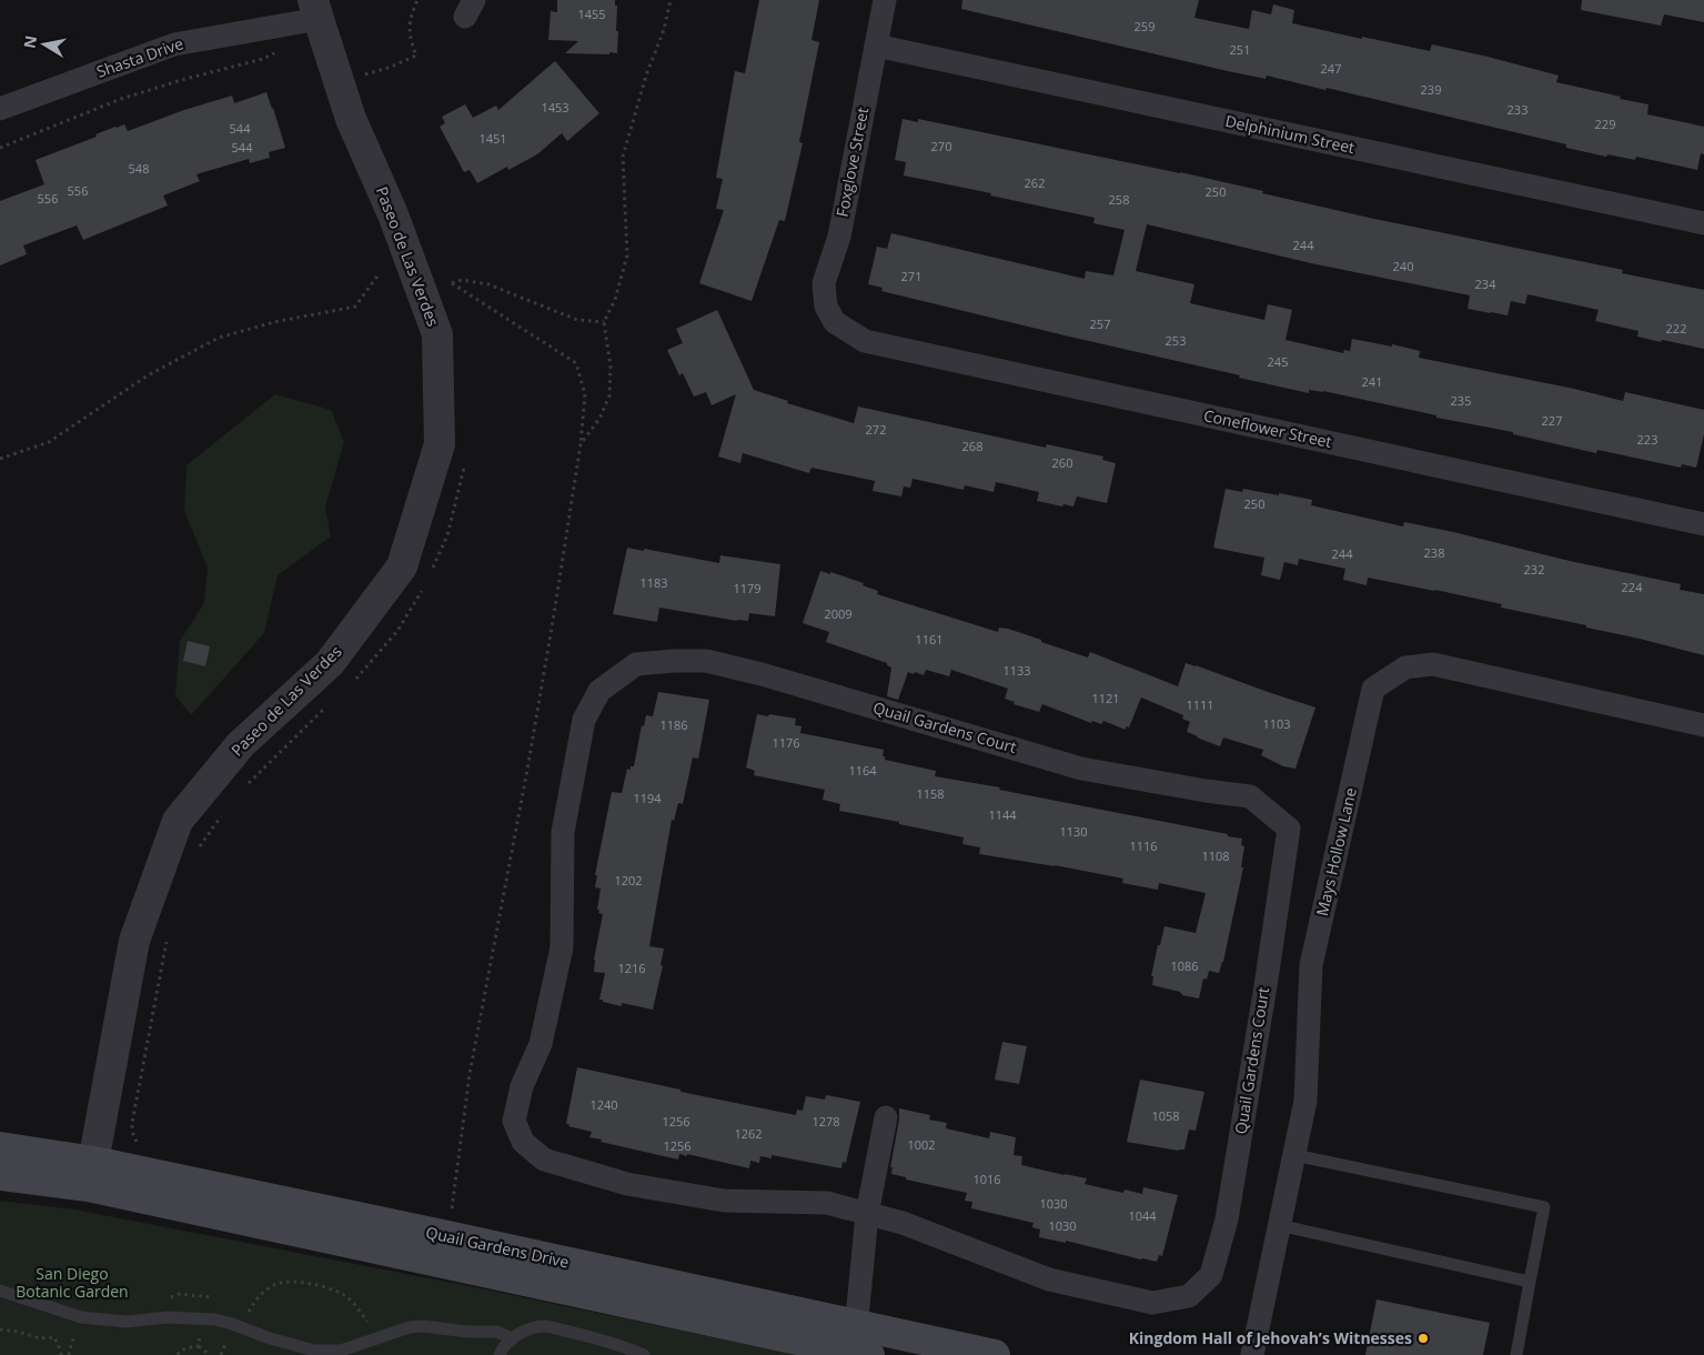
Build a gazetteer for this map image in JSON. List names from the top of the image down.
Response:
{
  "streets": {
    "main road": ["Quail Gardens Drive"],
    "street": [
      "Shasta Drive",
      "Delphinium Street",
      "Foxglove Street",
      "Paseo de Las Verdes",
      "Coneflower Street",
      "Quail Gardens Court",
      "Mays Hollow Lane"
    ]
  },
  "crossings": [
    ["Shasta Drive", "Paseo de Las Verdes"],
    ["Delphinium Street", "Foxglove Street"],
    ["Foxglove Street", "Coneflower Street"],
    ["Paseo de Las Verdes", "Quail Gardens Drive"]
  ],
  "parks": ["San Diego Botanic Garden"],
  "places": ["Kingdom Hall of Jehovah’s Witnesses"],
  "house_numbers": [
    "1455",
    "259",
    "251",
    "247",
    "239",
    "1453",
    "233",
    "229",
    "544",
    "1451",
    "270",
    "544",
    "548",
    "262",
    "556",
    "250",
    "556",
    "258",
    "244",
    "240",
    "271",
    "234",
    "257",
    "222",
    "253",
    "245",
    "241",
    "235",
    "227",
    "272",
    "223",
    "268",
    "260",
    "250",
    "238",
    "244",
    "232",
    "1183",
    "224",
    "1179",
    "2009",
    "1161",
    "1133",
    "1121",
    "1111",
    "1103",
    "1186",
    "1176",
    "1164",
    "1158",
    "1194",
    "1144",
    "1130",
    "1116",
    "1108",
    "1202",
    "1086",
    "1216",
    "1240",
    "1058",
    "1256",
    "1278",
    "1262",
    "1002",
    "1256",
    "1016",
    "1030",
    "1044",
    "1030"
  ],
  "north": "left"
}
